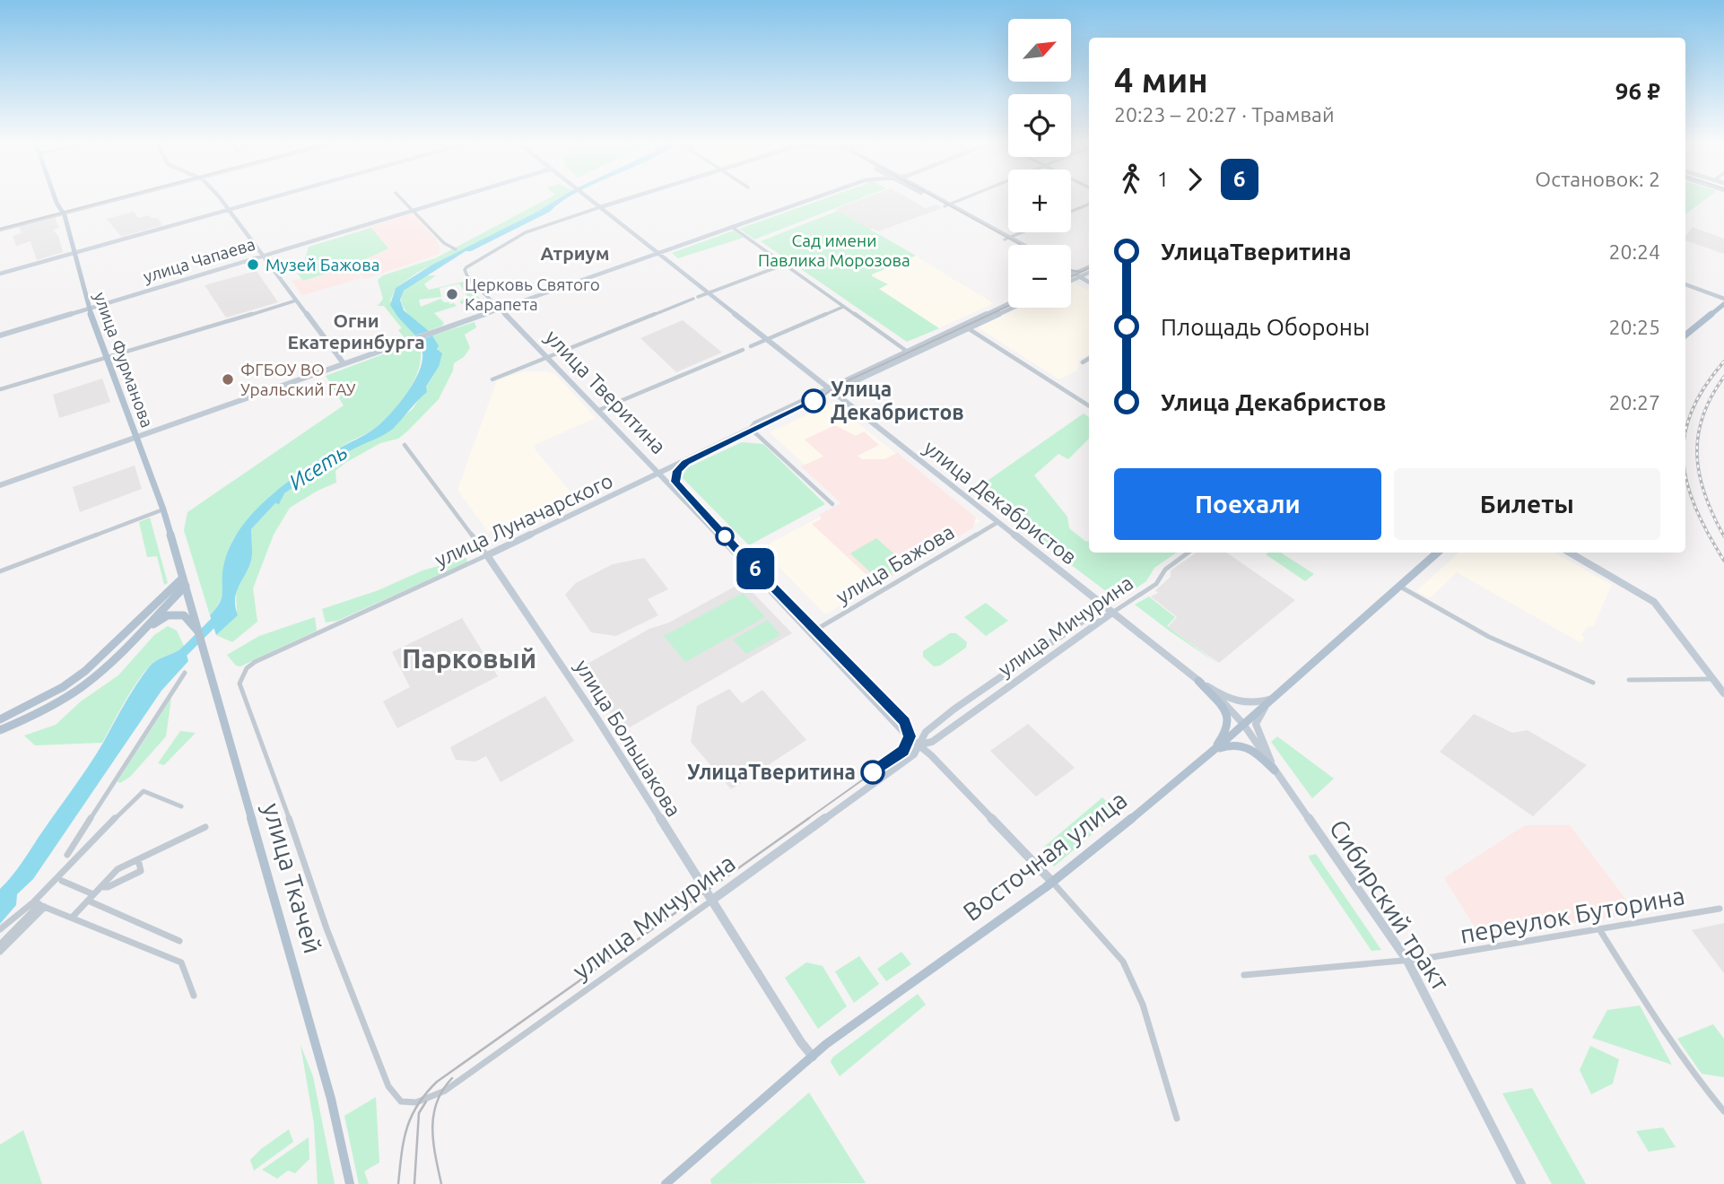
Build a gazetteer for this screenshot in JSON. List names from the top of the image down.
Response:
{
  "streets": {
    "main road": [
      "улица Чапаева",
      "улица Фурманова",
      "улица Тверитина",
      "улица Декабристов",
      "улица Луначарского",
      "улица Мичурина",
      "улица Большакова",
      "Восточная улица",
      "улица Ткачей",
      "Сибирский тракт"
    ],
    "street": ["улица Бажова", "переулок Буторина"]
  },
  "crossings": [
    ["улица Чапаева", "улица Фурманова"],
    ["улица Тверитина", "улица Декабристов"],
    ["улица Тверитина", "улица Луначарского"],
    ["улица Тверитина", "улица Бажова"],
    ["улица Тверитина", "улица Мичурина"],
    ["улица Тверитина", "Восточная улица"],
    ["улица Декабристов", "улица Луначарского"],
    ["улица Декабристов", "улица Бажова"],
    ["улица Декабристов", "улица Мичурина"],
    ["улица Декабристов", "Восточная улица"],
    ["улица Декабристов", "Сибирский тракт"],
    ["улица Луначарского", "улица Большакова"],
    ["улица Луначарского", "улица Ткачей"],
    ["улица Мичурина", "улица Большакова"],
    ["улица Мичурина", "улица Ткачей"],
    ["улица Большакова", "Восточная улица"],
    ["Восточная улица", "Сибирский тракт"],
    ["Сибирский тракт", "переулок Буторина"]
  ],
  "districts": ["Атриум", "Огни Екатеринбурга", "Парковый"],
  "water": ["Исеть"],
  "parks": ["Сад имени Павлика Морозова"],
  "places": [
    "Музей Бажова",
    "Церковь Святого Карапета",
    "ФГБОУ ВО Уральский ГАУ",
    "Улица Декабристов",
    "УлицаТверитина"
  ],
  "lines": ["tram line 6"],
  "north": "top right",
  "page": {
    "on_map": "6",
    "map_buttons": ["+", "−"],
    "heading": ["4 мин", "20:23 – 20:27 · Трамвай", "96 ₽"],
    "legs": ["1", "6", "Остановок: 2"],
    "list": [
      {
        "name": "УлицаТверитина",
        "value": "20:24"
      },
      {
        "name": "Площадь Обороны",
        "value": "20:25"
      },
      {
        "name": "Улица Декабристов",
        "value": "20:27"
      }
    ],
    "buttons": ["Поехали", "Билеты"]
  }
}
